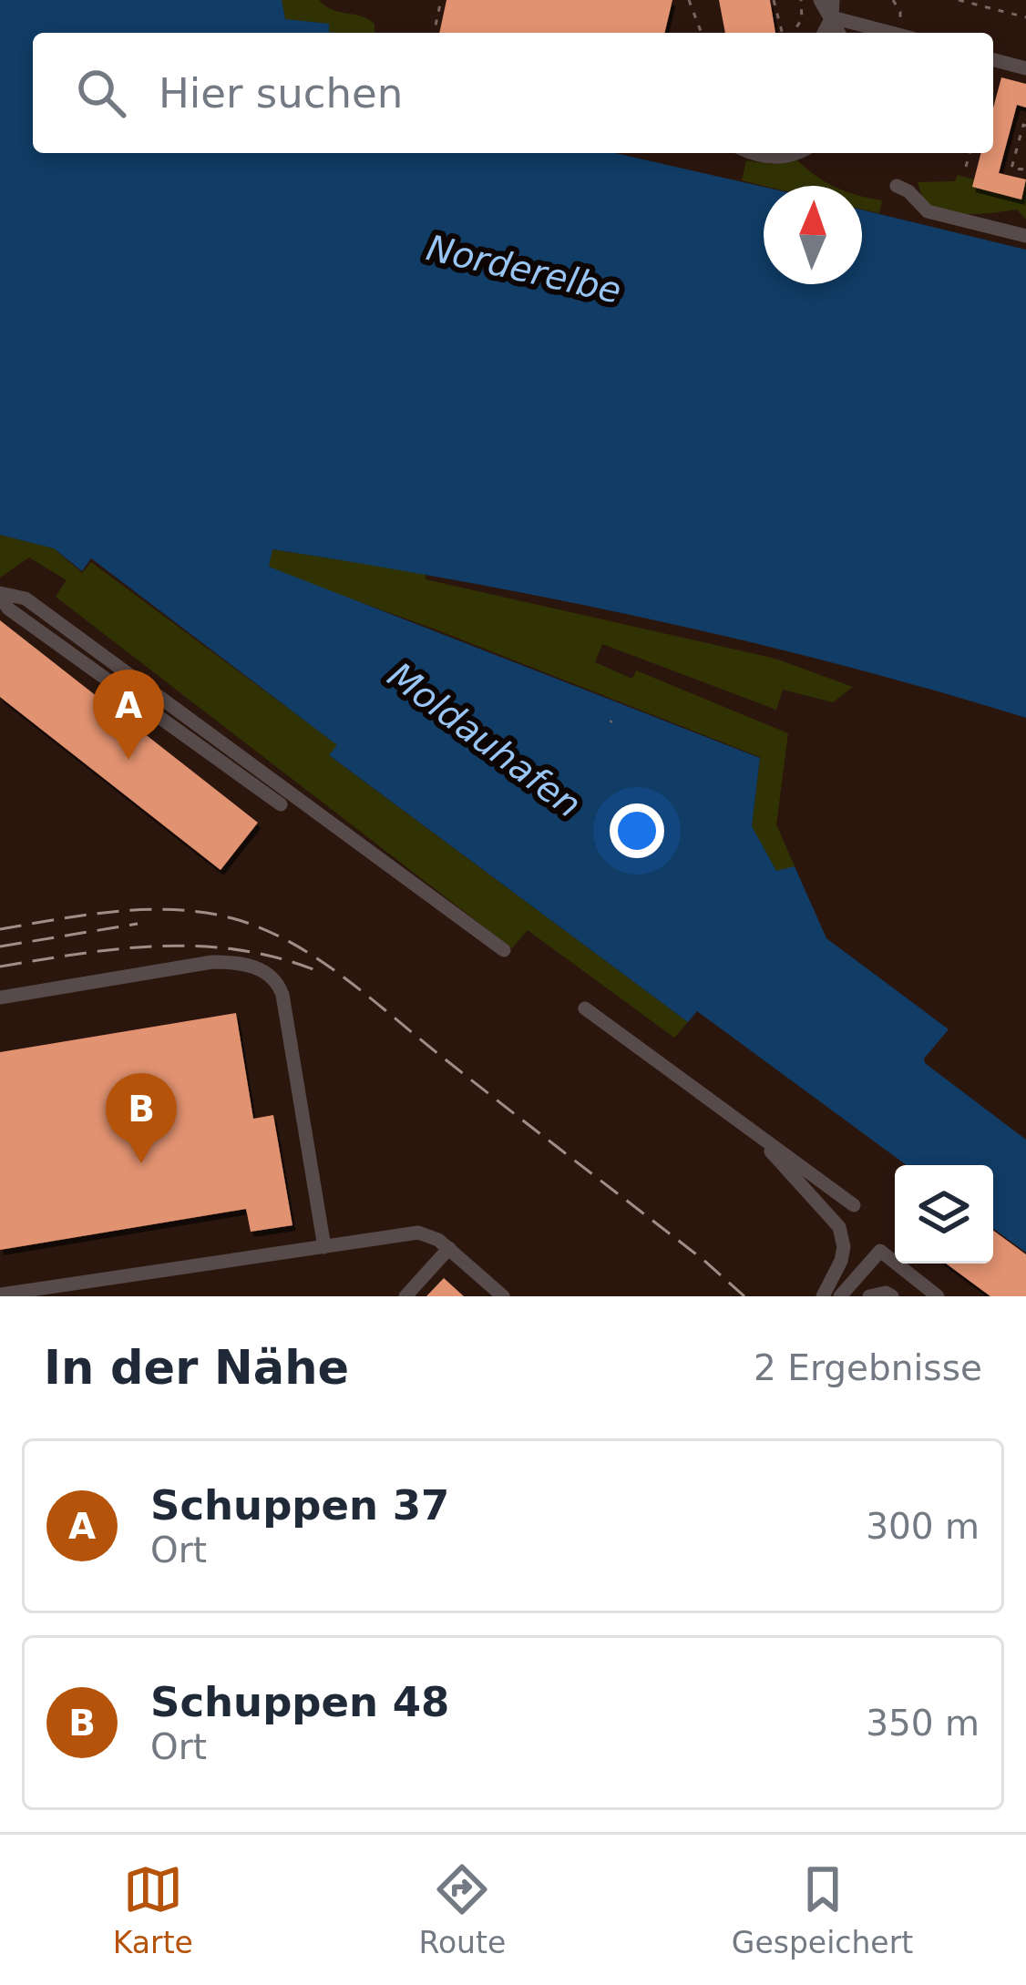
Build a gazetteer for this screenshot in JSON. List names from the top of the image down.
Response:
{
  "water": ["Norderelbe", "Moldauhafen"],
  "north": "top",
  "page": {
    "search": "Hier suchen",
    "pins": ["A", "B"],
    "heading": ["In der Nähe", "2 Ergebnisse"],
    "list": [
      {
        "mark": "A",
        "name": "Schuppen 37",
        "note": "Ort",
        "value": "300 m"
      },
      {
        "mark": "B",
        "name": "Schuppen 48",
        "note": "Ort",
        "value": "350 m"
      }
    ],
    "nav": ["Karte", "Route", "Gespeichert"]
  }
}
